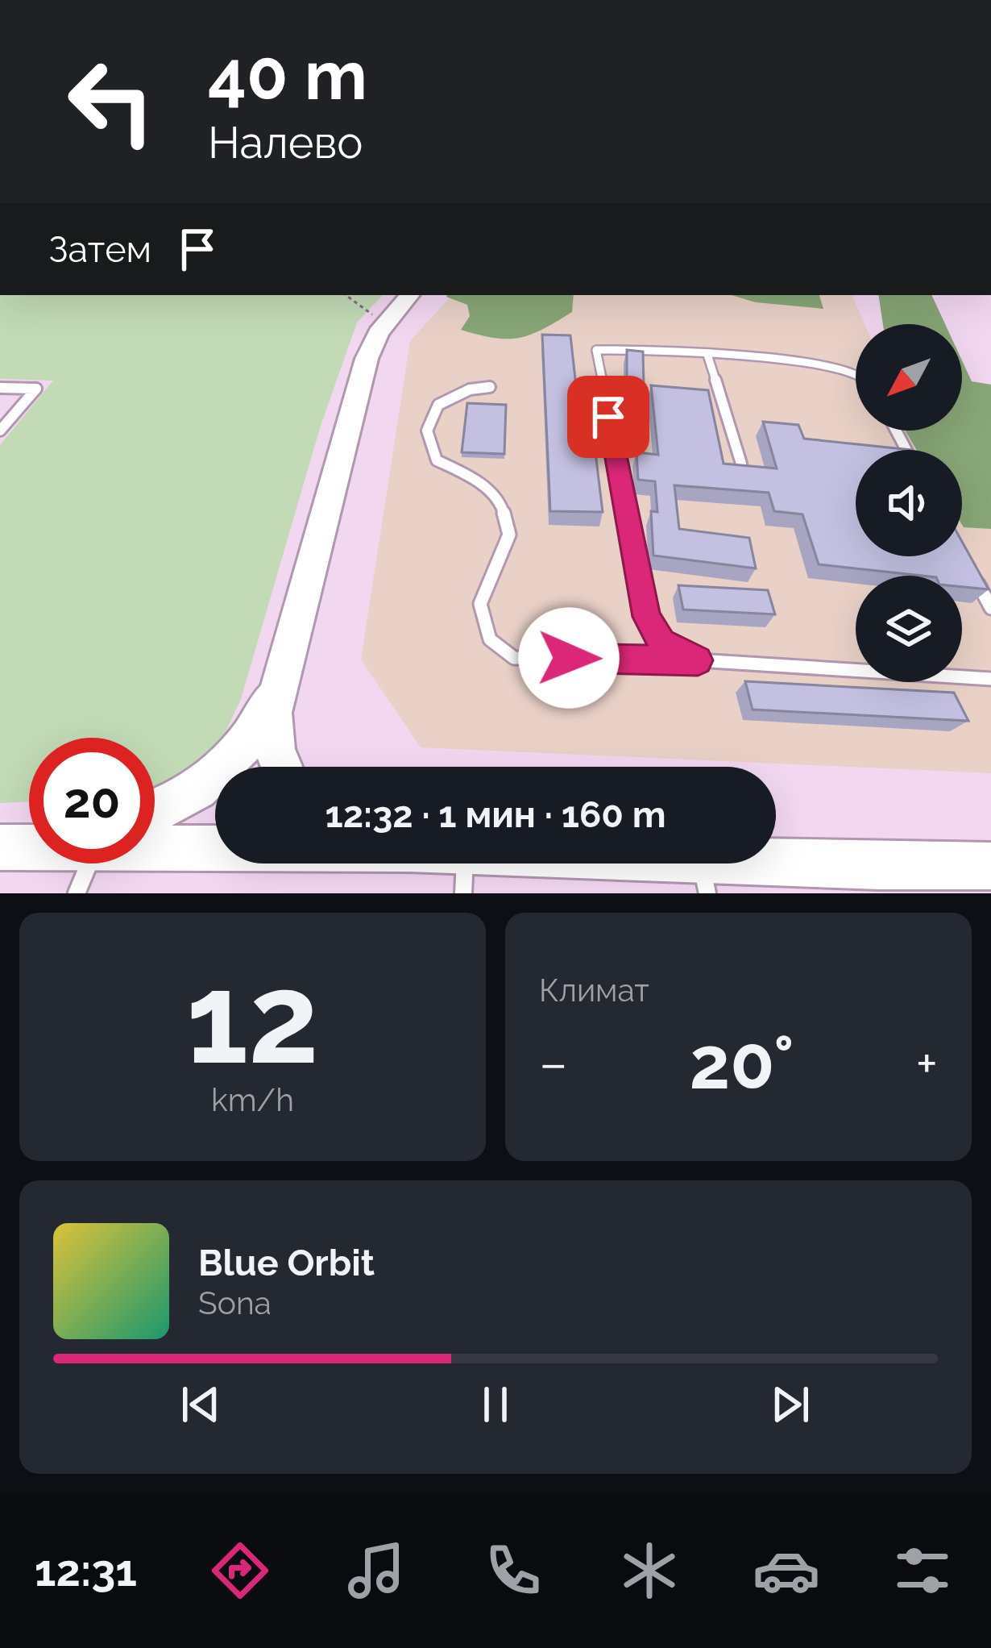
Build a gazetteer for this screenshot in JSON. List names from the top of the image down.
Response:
{
  "north": "bottom left",
  "page": {
    "turn": ["40 m", "Налево"],
    "then": "Затем",
    "limit": "20",
    "trip": "12:32 · 1 мин · 160 m",
    "tile": [
      ["12", "km/h"],
      "Климат"
    ],
    "heat": ["−", "20°", "+"],
    "song": ["Blue Orbit", "Sona"],
    "tabs": "12:31"
  }
}
